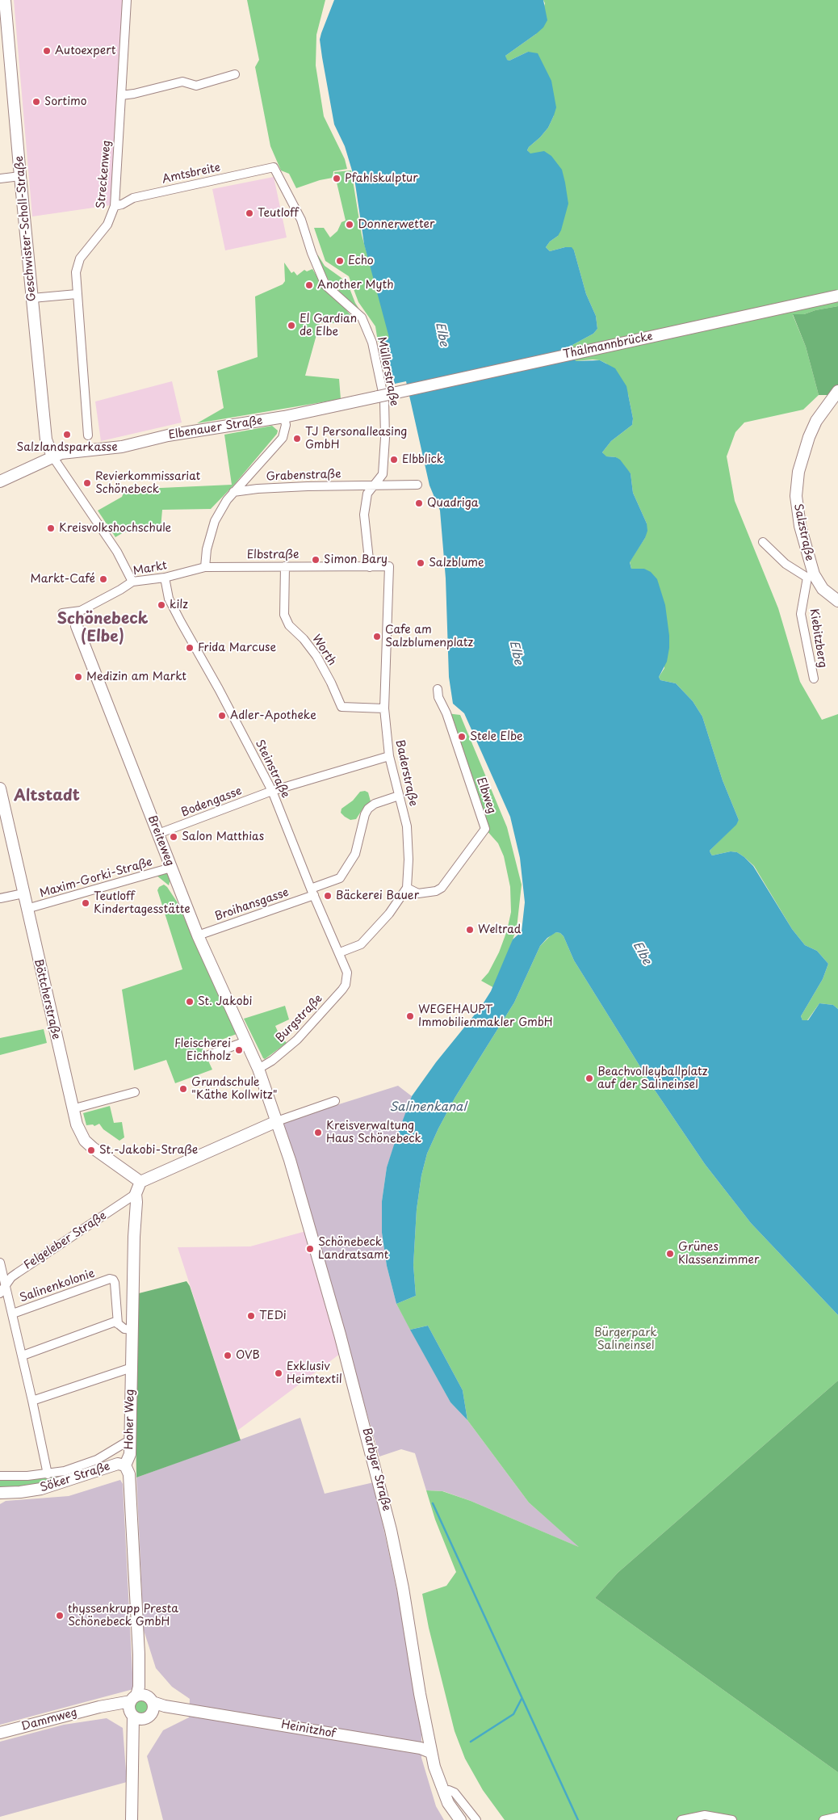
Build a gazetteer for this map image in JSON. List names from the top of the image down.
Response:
{
  "streets": {
    "street": [
      "Amtsbreite",
      "Streckenweg",
      "Geschwister-Scholl-Straße",
      "Thälmannbrücke",
      "Müllerstraße",
      "Elbenauer Straße",
      "Grabenstraße",
      "Salzstraße",
      "Elbstraße",
      "Markt",
      "Kiebitzberg",
      "Worth",
      "Steinstraße",
      "Baderstraße",
      "Elbweg",
      "Bodengasse",
      "Breiteweg",
      "Maxim-Gorki-Straße",
      "Broihansgasse",
      "Böttcherstraße",
      "Burgstraße",
      "Felgeleber Straße",
      "Salinenkolonie",
      "Hoher Weg",
      "Barbyer Straße",
      "Söker Straße",
      "Dammweg",
      "Heinitzhof"
    ]
  },
  "crossings": [
    ["Amtsbreite", "Streckenweg"],
    ["Amtsbreite", "Müllerstraße"],
    ["Geschwister-Scholl-Straße", "Elbenauer Straße"],
    ["Thälmannbrücke", "Elbenauer Straße"],
    ["Müllerstraße", "Grabenstraße"],
    ["Müllerstraße", "Elbstraße"],
    ["Salzstraße", "Kiebitzberg"],
    ["Elbstraße", "Markt"],
    ["Elbstraße", "Worth"],
    ["Elbstraße", "Baderstraße"],
    ["Markt", "Steinstraße"],
    ["Markt", "Breiteweg"],
    ["Worth", "Baderstraße"],
    ["Steinstraße", "Bodengasse"],
    ["Steinstraße", "Broihansgasse"],
    ["Steinstraße", "Burgstraße"],
    ["Baderstraße", "Elbweg"],
    ["Baderstraße", "Bodengasse"],
    ["Baderstraße", "Broihansgasse"],
    ["Bodengasse", "Breiteweg"],
    ["Breiteweg", "Maxim-Gorki-Straße"],
    ["Breiteweg", "Broihansgasse"],
    ["Breiteweg", "Burgstraße"],
    ["Breiteweg", "Barbyer Straße"],
    ["Maxim-Gorki-Straße", "Böttcherstraße"],
    ["Böttcherstraße", "Hoher Weg"],
    ["Burgstraße", "Barbyer Straße"],
    ["Felgeleber Straße", "Salinenkolonie"],
    ["Felgeleber Straße", "Hoher Weg"],
    ["Hoher Weg", "Söker Straße"],
    ["Hoher Weg", "Dammweg"],
    ["Hoher Weg", "Heinitzhof"],
    ["Barbyer Straße", "Heinitzhof"],
    ["Dammweg", "Heinitzhof"]
  ],
  "districts": ["Schönebeck (Elbe)", "Altstadt"],
  "water": ["Elbe", "Salinenkanal"],
  "parks": ["Bürgerpark Salineinsel"],
  "places": [
    "Autoexpert",
    "Sortimo",
    "Pfahlskulptur",
    "Teutloff",
    "Donnerwetter",
    "Echo",
    "Another Myth",
    "El Gardian de Elbe",
    "Salzlandsparkasse",
    "TJ Personalleasing GmbH",
    "Elbblick",
    "Revierkommissariat Schönebeck",
    "Quadriga",
    "Kreisvolkshochschule",
    "Simon Bary",
    "Salzblume",
    "Markt-Café",
    "kilz",
    "Cafe am Salzblumenplatz",
    "Frida Marcuse",
    "Medizin am Markt",
    "Adler-Apotheke",
    "Stele Elbe",
    "Salon Matthias",
    "Bäckerei Bauer",
    "Teutloff Kindertagesstätte",
    "Weltrad",
    "St. Jakobi",
    "WEGEHAUPT Immobilienmakler GmbH",
    "Fleischerei Eichholz",
    "Beachvolleyballplatz auf der Salineinsel",
    "Grundschule \"Käthe Kollwitz\"",
    "Kreisverwaltung Haus Schönebeck",
    "St.-Jakobi-Straße",
    "Schönebeck Landratsamt",
    "Grünes Klassenzimmer",
    "TEDi",
    "OVB",
    "Exklusiv Heimtextil",
    "thyssenkrupp Presta Schönebeck GmbH"
  ]
}
